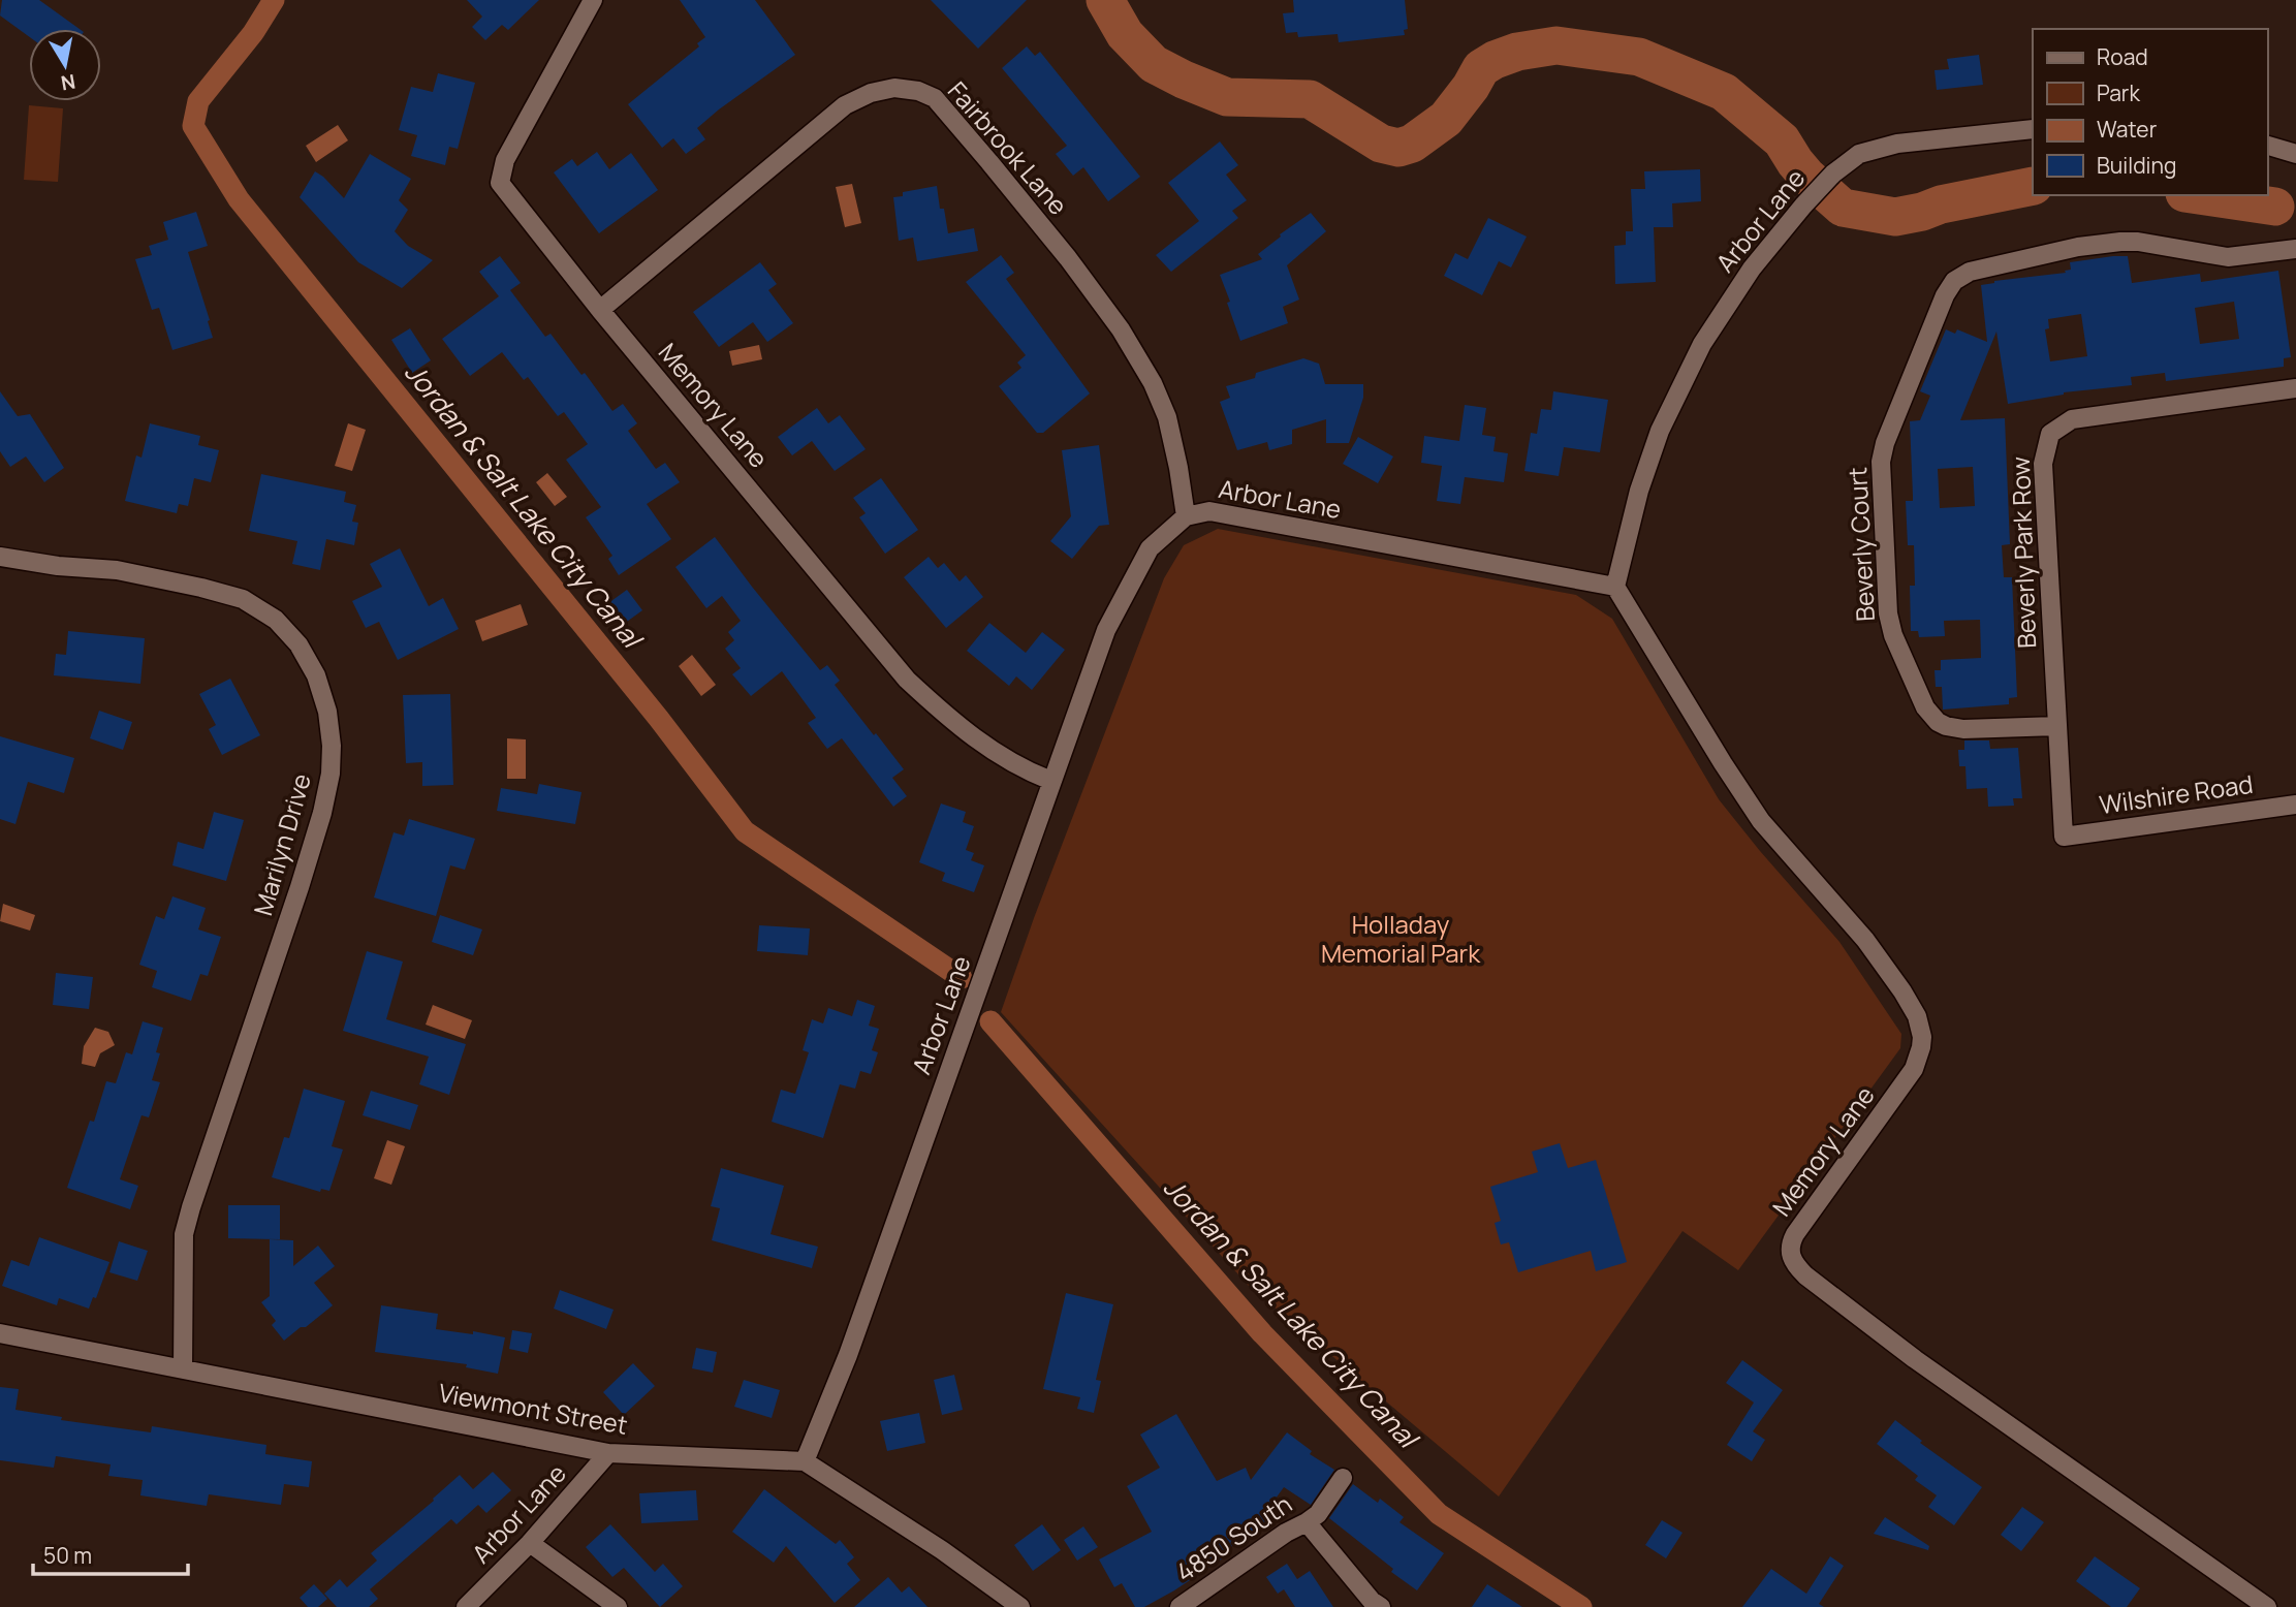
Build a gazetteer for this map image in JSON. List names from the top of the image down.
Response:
{
  "streets": {
    "street": [
      "Fairbrook Lane",
      "Arbor Lane",
      "Memory Lane",
      "Beverly Court",
      "Beverly Park Row",
      "Wilshire Road",
      "Marilyn Drive",
      "Viewmont Street",
      "4850 South"
    ]
  },
  "crossings": [
    ["Fairbrook Lane", "Arbor Lane"],
    ["Fairbrook Lane", "Memory Lane"],
    ["Arbor Lane", "Memory Lane"],
    ["Arbor Lane", "Viewmont Street"],
    ["Beverly Court", "Beverly Park Row"],
    ["Beverly Park Row", "Wilshire Road"],
    ["Marilyn Drive", "Viewmont Street"]
  ],
  "water": ["Jordan & Salt Lake City Canal"],
  "parks": ["Holladay Memorial Park"],
  "legend": [
    "Road",
    "Park",
    "Water",
    "Building"
  ],
  "scale_bar": "50 m",
  "north": "bottom"
}
